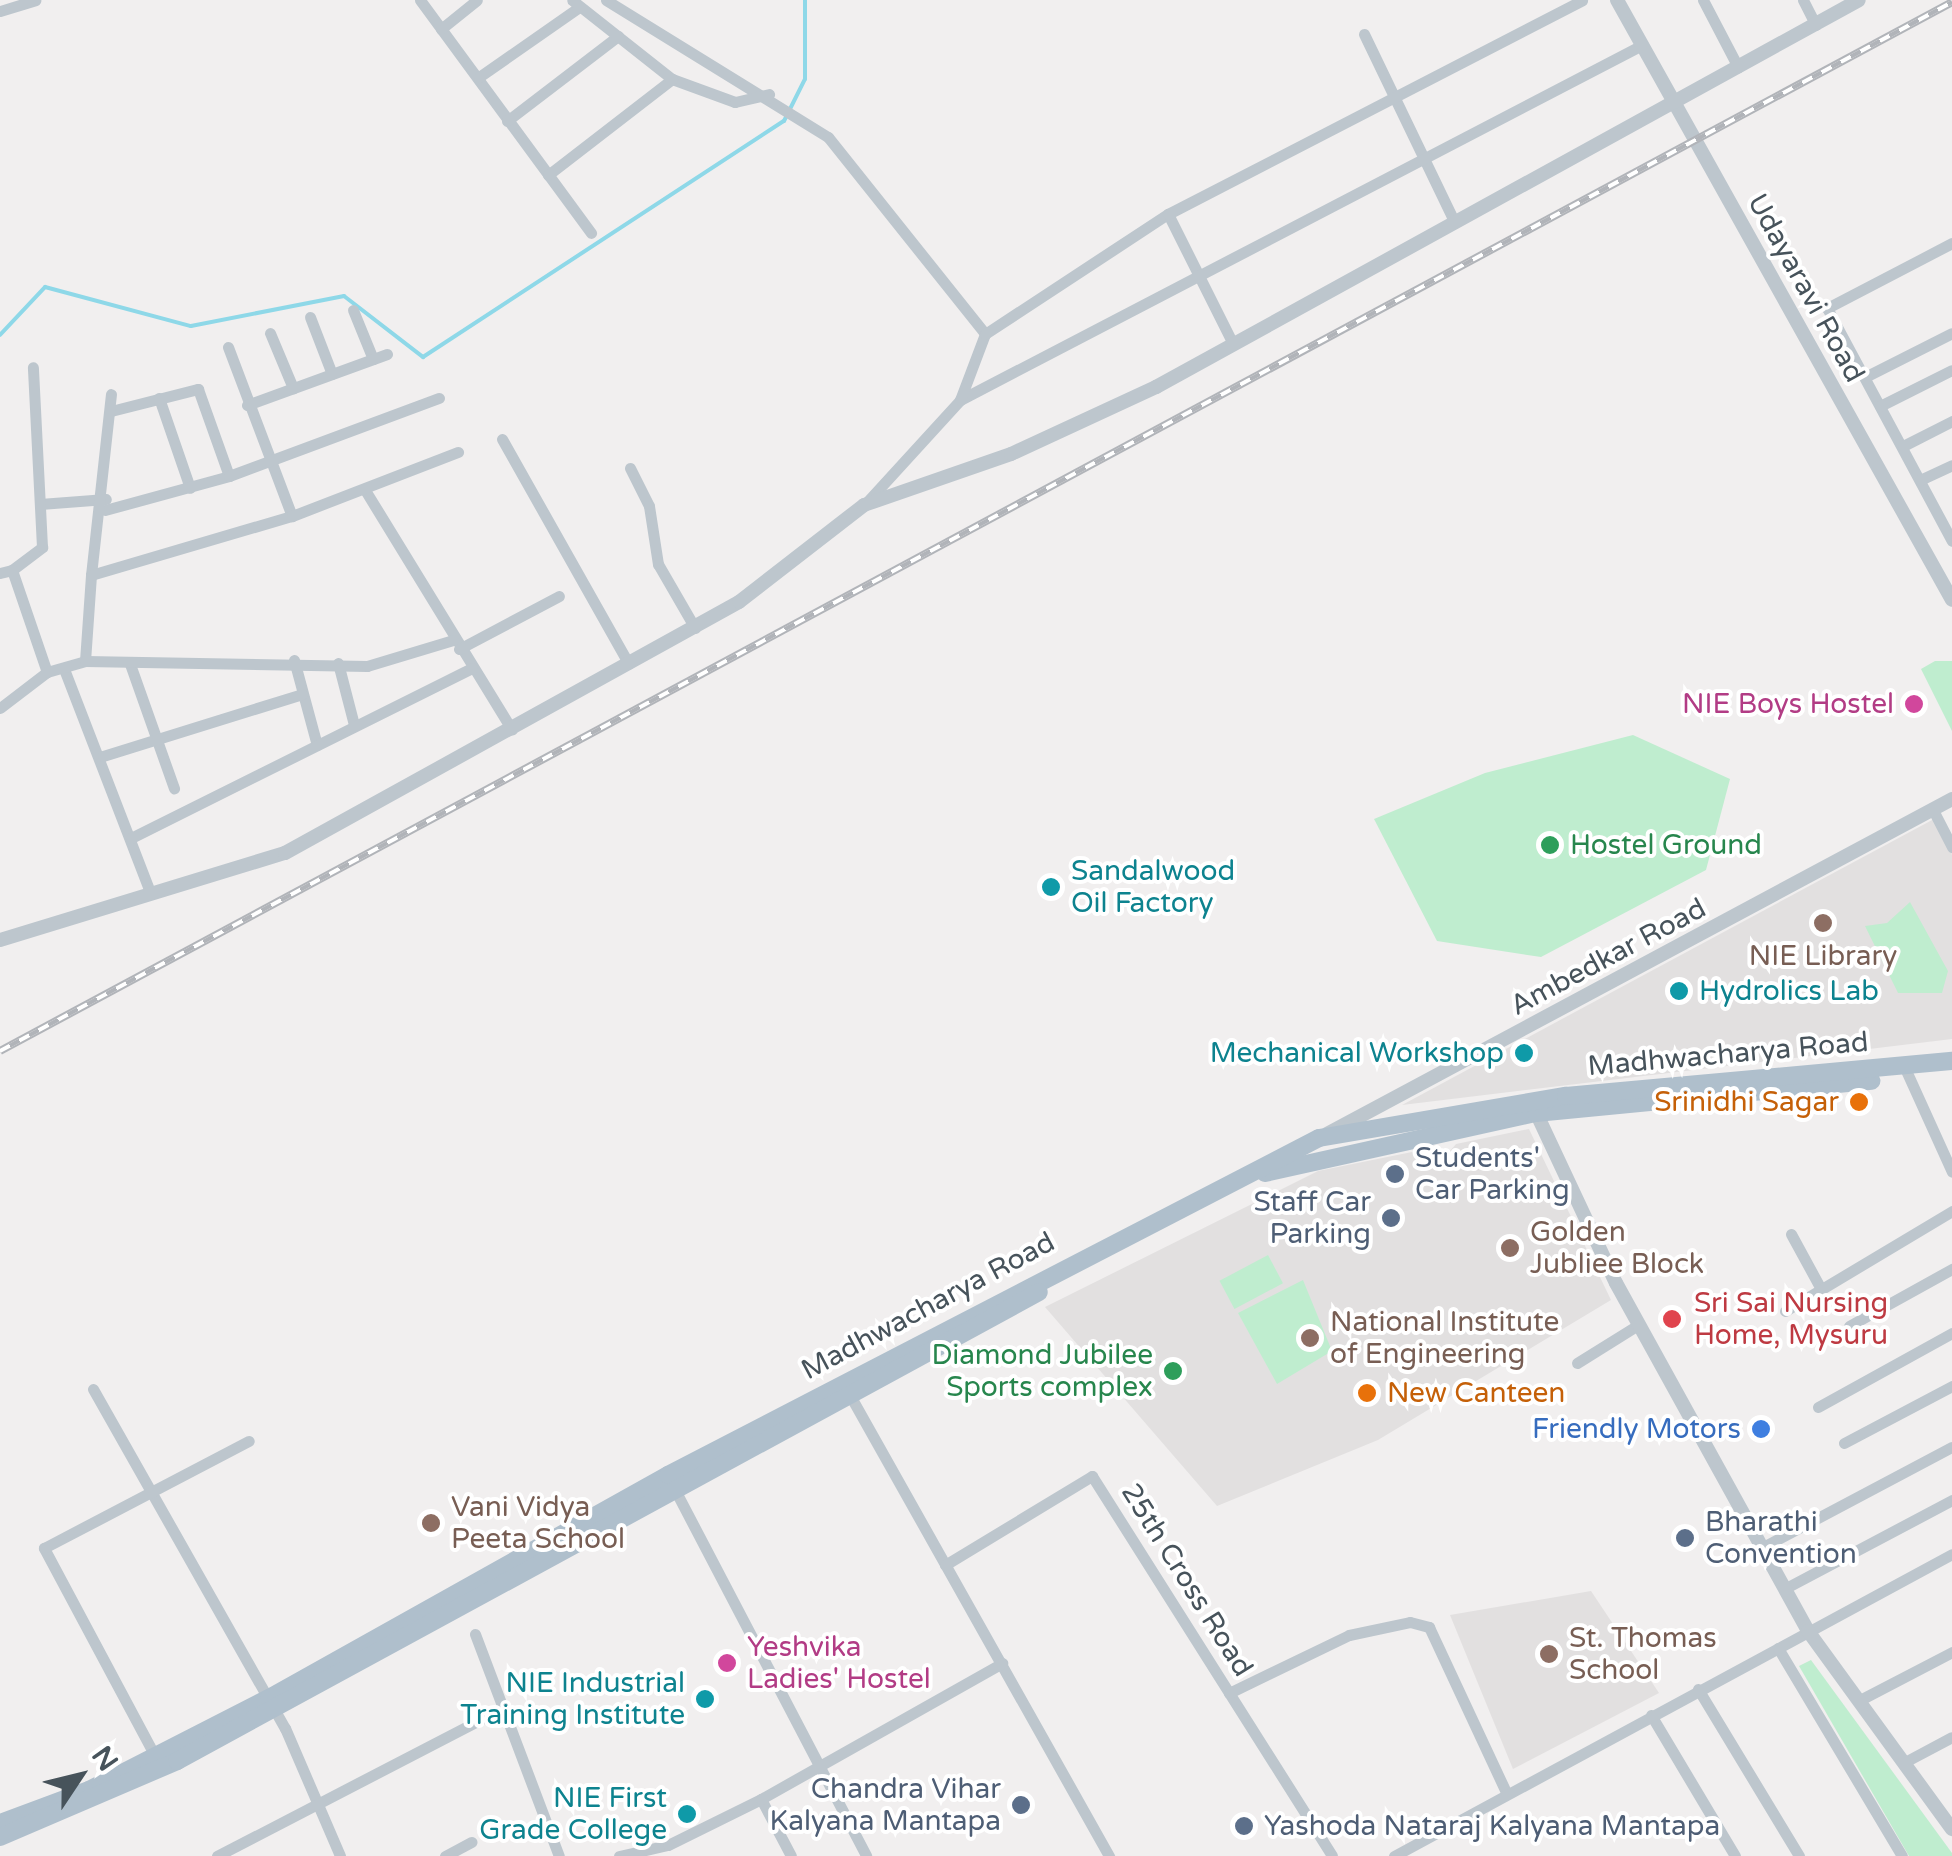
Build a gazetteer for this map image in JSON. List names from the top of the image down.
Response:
{
  "streets": {
    "main road": ["Madhwacharya Road"],
    "street": ["Udayaravi Road", "Ambedkar Road", "25th Cross Road"]
  },
  "crossings": [
    ["Ambedkar Road", "Madhwacharya Road"]
  ],
  "places": [
    "NIE Boys Hostel",
    "Hostel Ground",
    "Sandalwood Oil Factory",
    "NIE Library",
    "Hydrolics Lab",
    "Mechanical Workshop",
    "Srinidhi Sagar",
    "Students' Car Parking",
    "Staff Car Parking",
    "Golden Jubliee Block",
    "Sri Sai Nursing Home, Mysuru",
    "National Institute of Engineering",
    "Diamond Jubilee Sports complex",
    "New Canteen",
    "Friendly Motors",
    "Vani Vidya Peeta School",
    "Bharathi Convention",
    "St. Thomas School",
    "Yeshvika Ladies' Hostel",
    "NIE Industrial Training Institute",
    "Chandra Vihar Kalyana Mantapa",
    "NIE First Grade College",
    "Yashoda Nataraj Kalyana Mantapa"
  ],
  "north": "top right"
}
